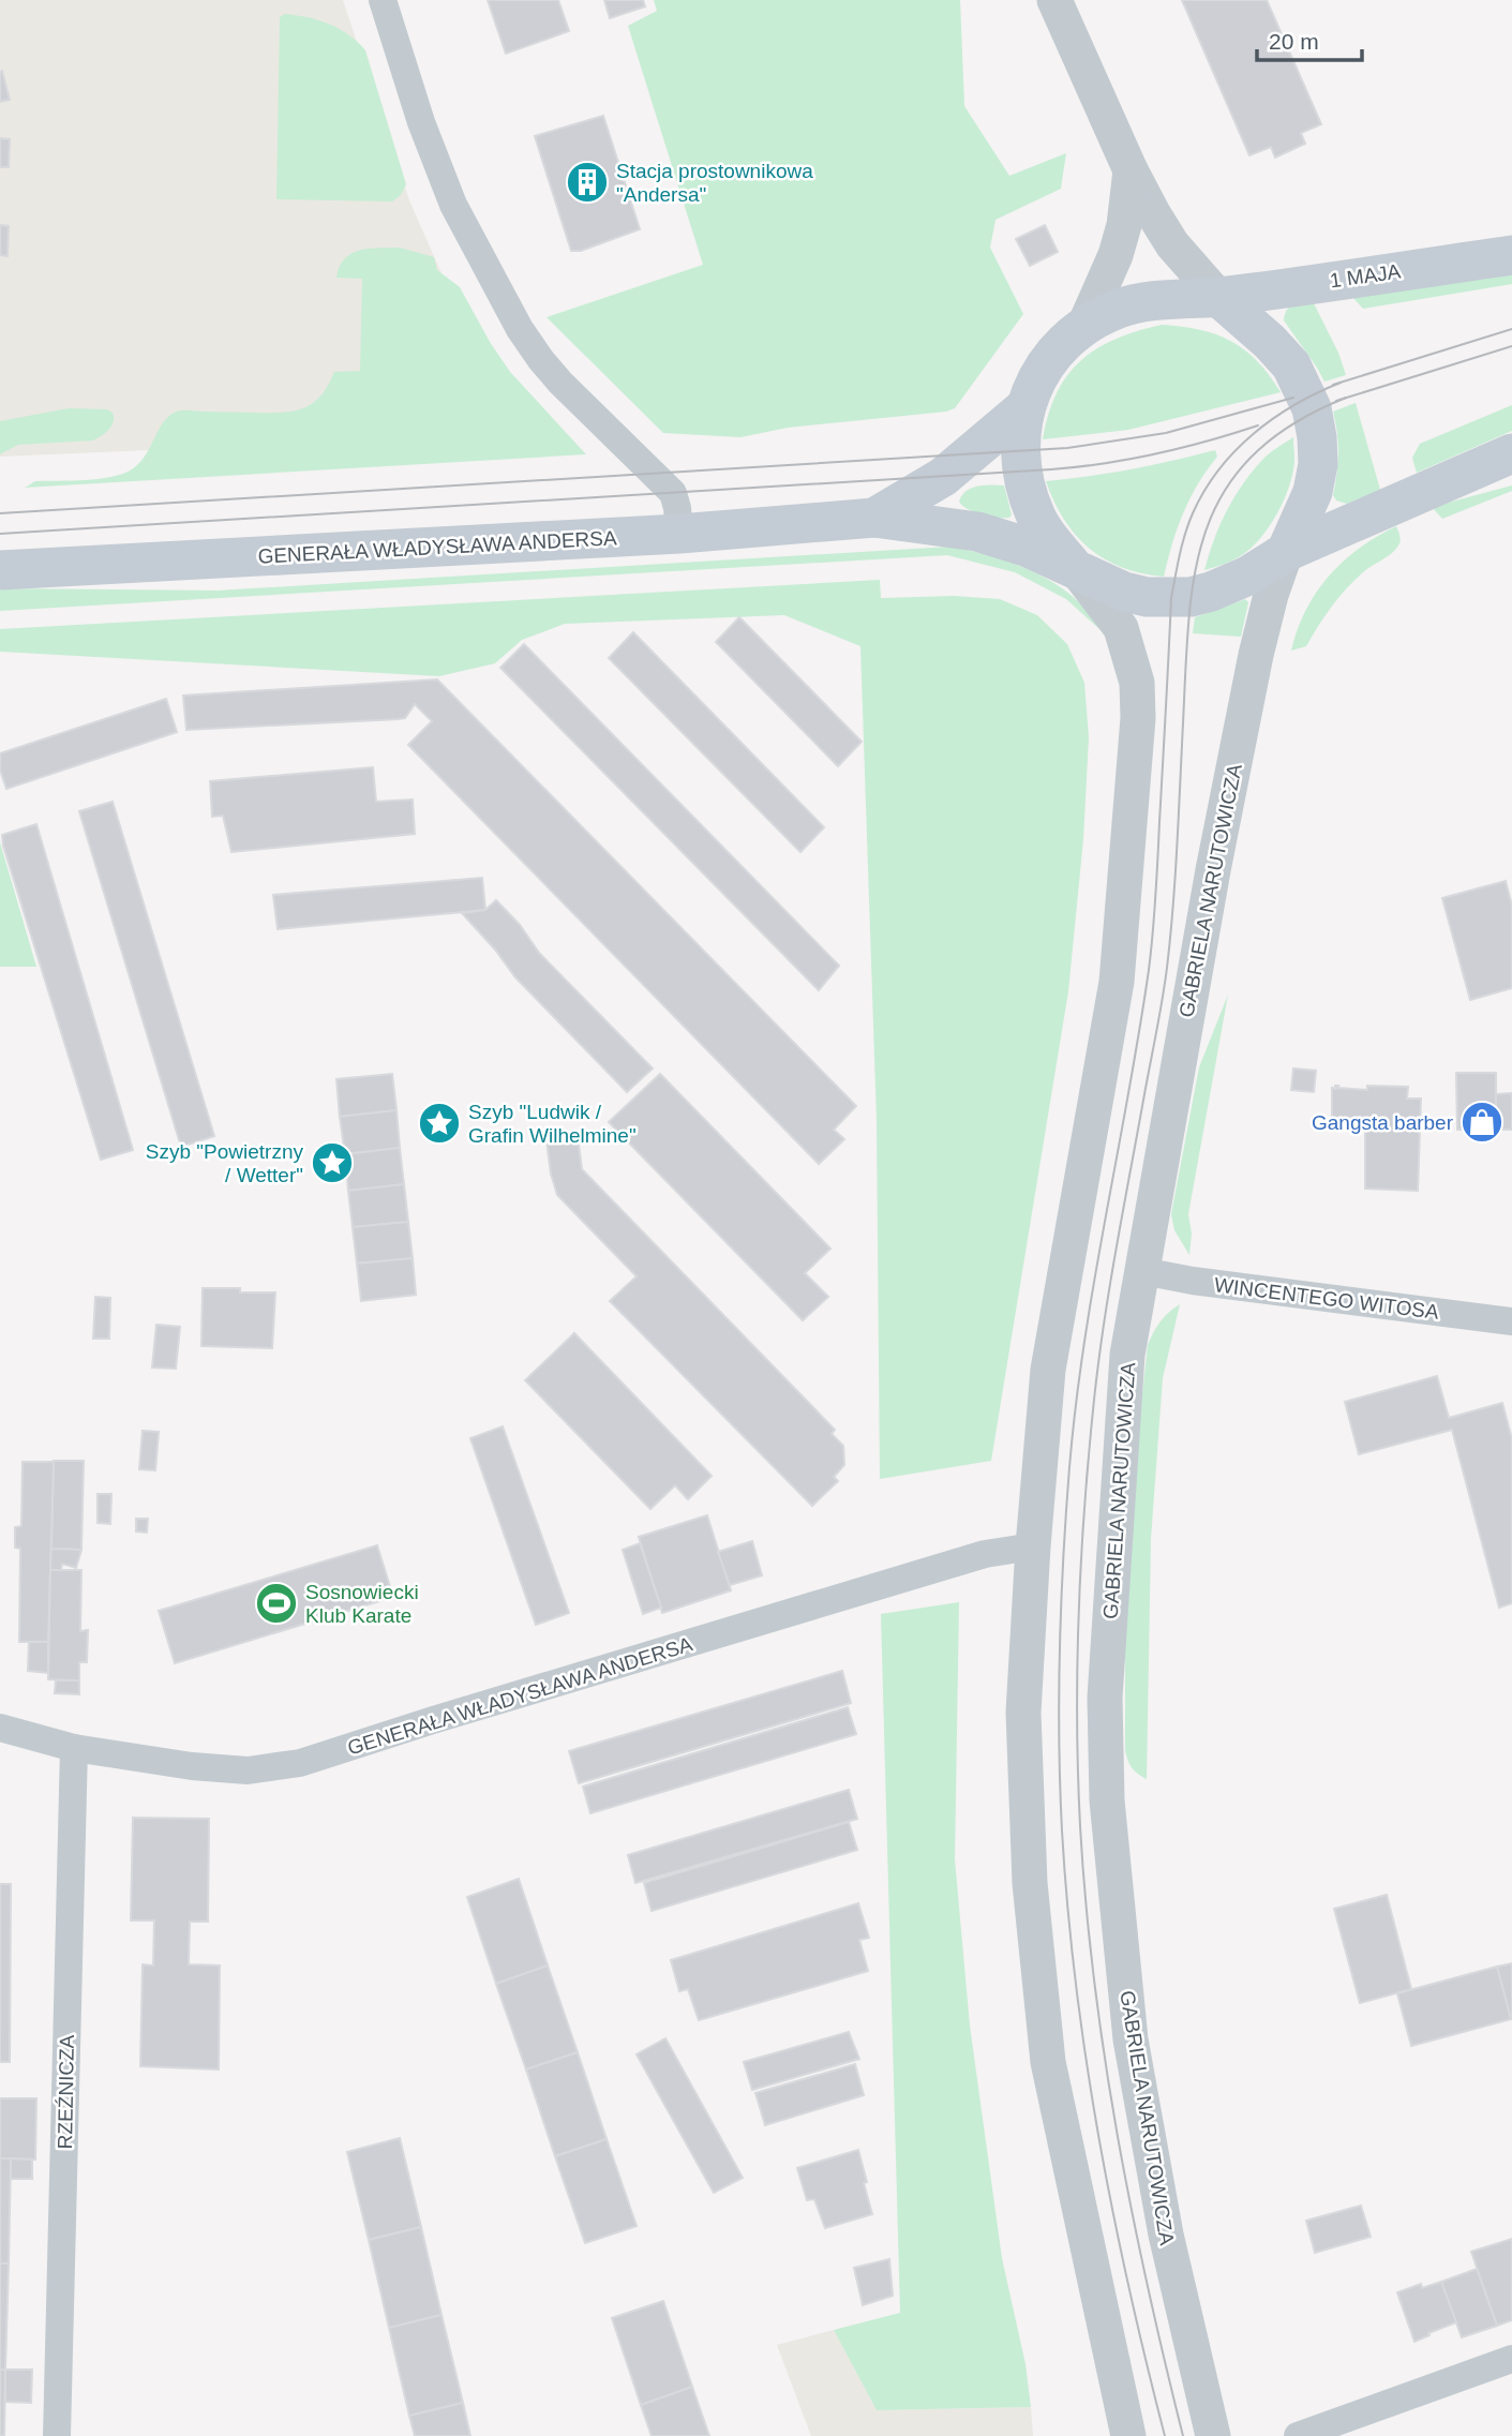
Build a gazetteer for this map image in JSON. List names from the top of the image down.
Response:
{
  "streets": {
    "main road": ["1 MAJA", "GENERAŁA WŁADYSŁAWA ANDERSA"],
    "street": ["GABRIELA NARUTOWICZA", "WINCENTEGO WITOSA", "RZEŹNICZA"]
  },
  "crossings": [
    ["1 MAJA", "GENERAŁA WŁADYSŁAWA ANDERSA"],
    ["GENERAŁA WŁADYSŁAWA ANDERSA", "GABRIELA NARUTOWICZA"],
    ["GENERAŁA WŁADYSŁAWA ANDERSA", "RZEŹNICZA"],
    ["GABRIELA NARUTOWICZA", "WINCENTEGO WITOSA"]
  ],
  "places": {
    "building": ["Stacja prostownikowa \"Andersa\""],
    "shop": ["Gangsta barber"],
    "place": ["Szyb \"Ludwik / Grafin Wilhelmine\"", "Szyb \"Powietrzny / Wetter\""],
    "sports": ["Sosnowiecki Klub Karate"]
  },
  "scale_bar": "20 m"
}
